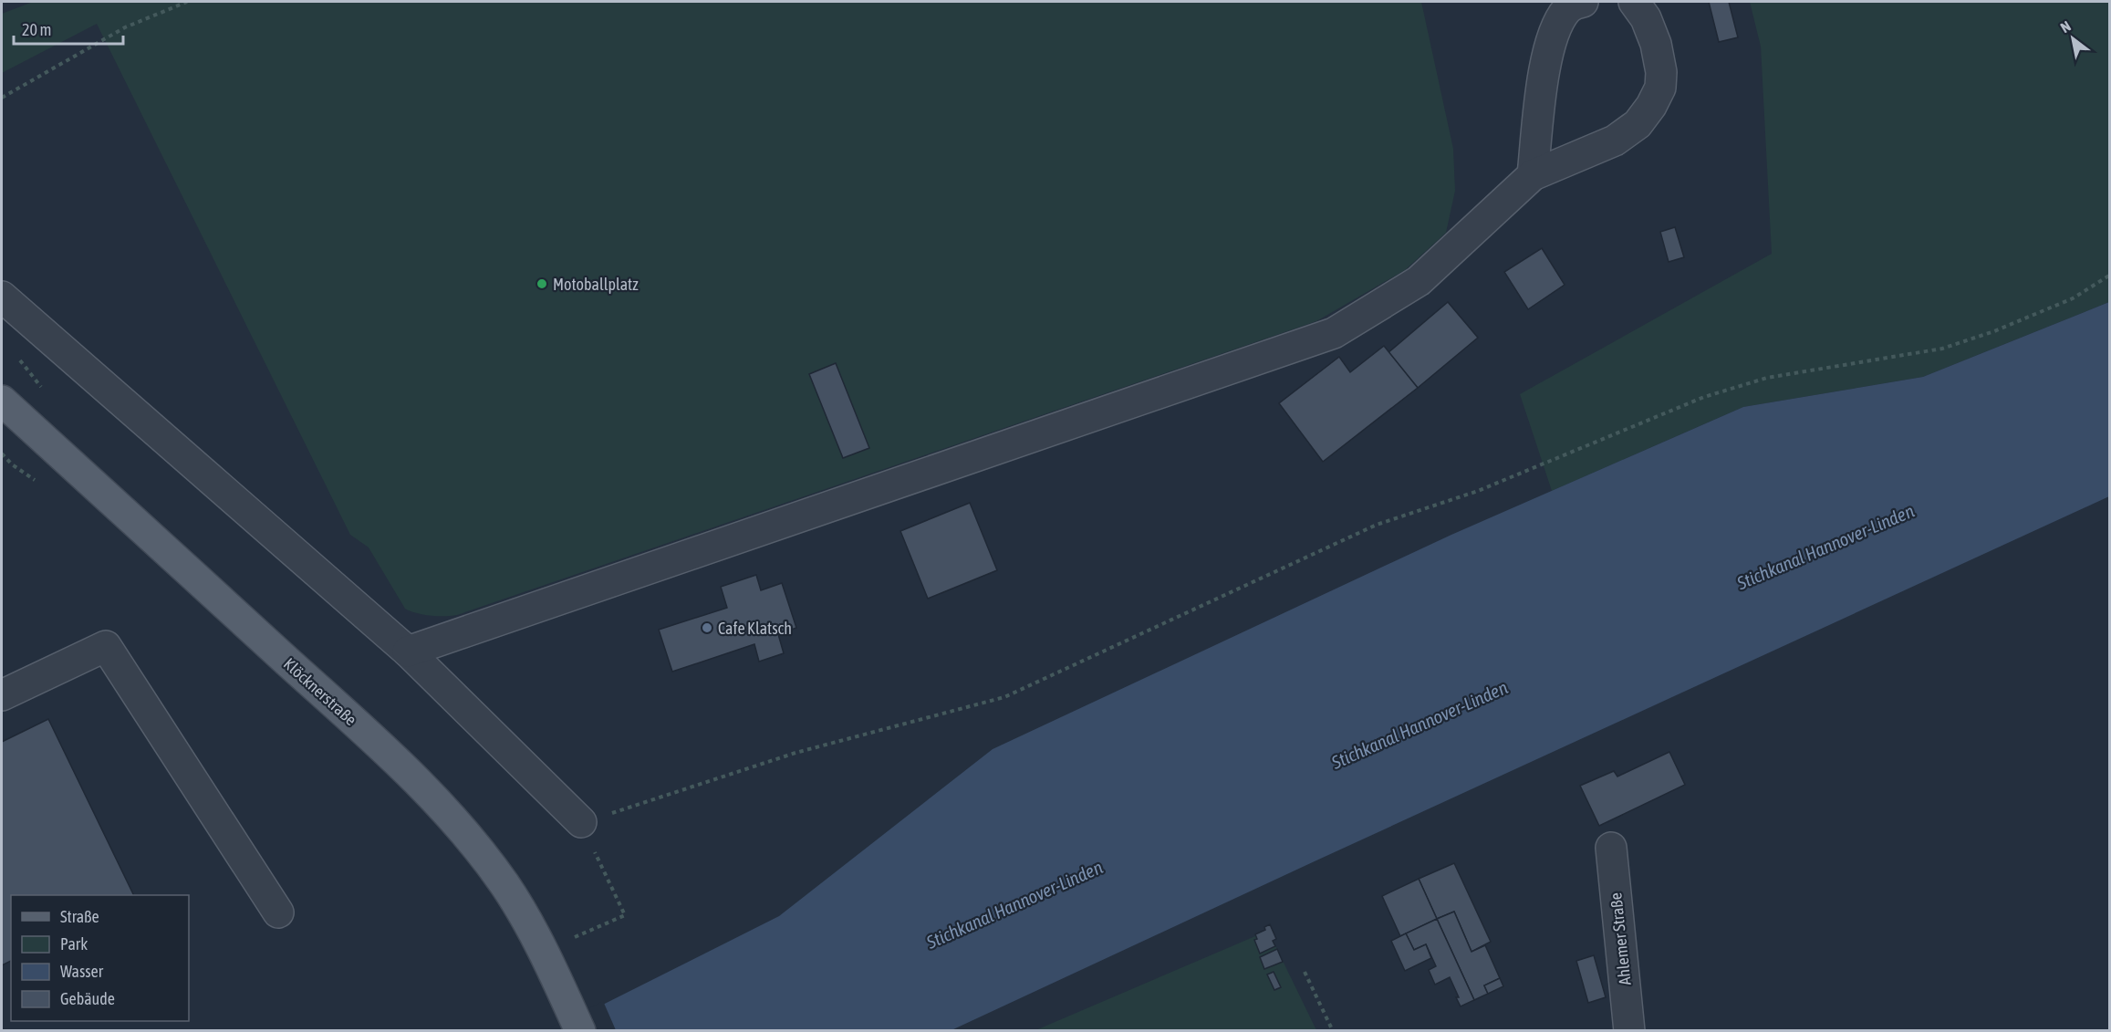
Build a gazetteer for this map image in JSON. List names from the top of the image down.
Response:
{
  "streets": {
    "main road": ["Klöcknerstraße"],
    "lane": ["Ahlemer Straße"]
  },
  "water": ["Stichkanal Hannover-Linden"],
  "places": ["Motoballplatz", "Cafe Klatsch"],
  "legend": [
    "Straße",
    "Park",
    "Wasser",
    "Gebäude"
  ],
  "scale_bar": "20 m",
  "north": "top left"
}
